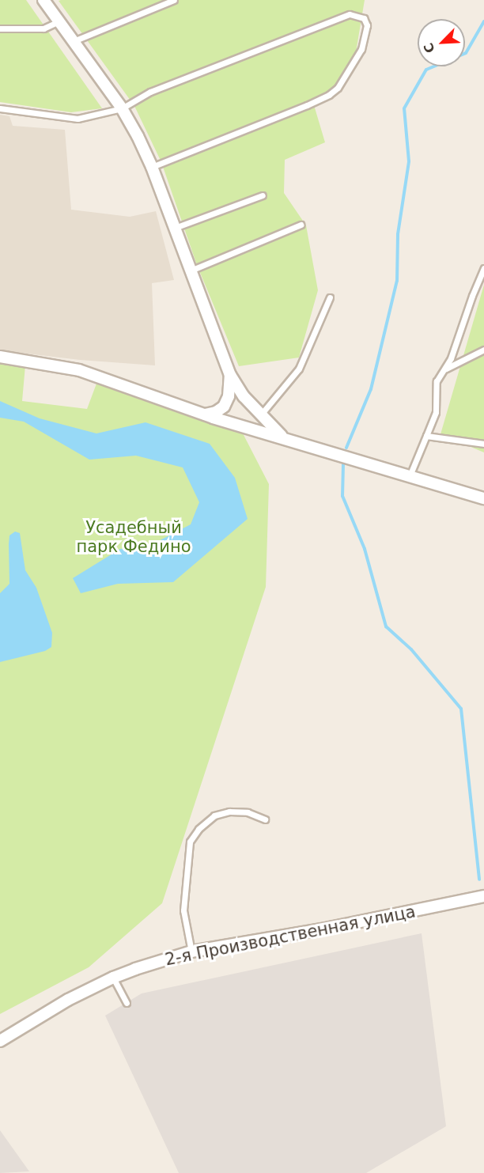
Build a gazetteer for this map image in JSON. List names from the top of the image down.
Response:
{
  "streets": {
    "street": ["2-я Производственная улица"]
  },
  "parks": ["Усадебный парк Федино"],
  "north": "bottom left"
}
